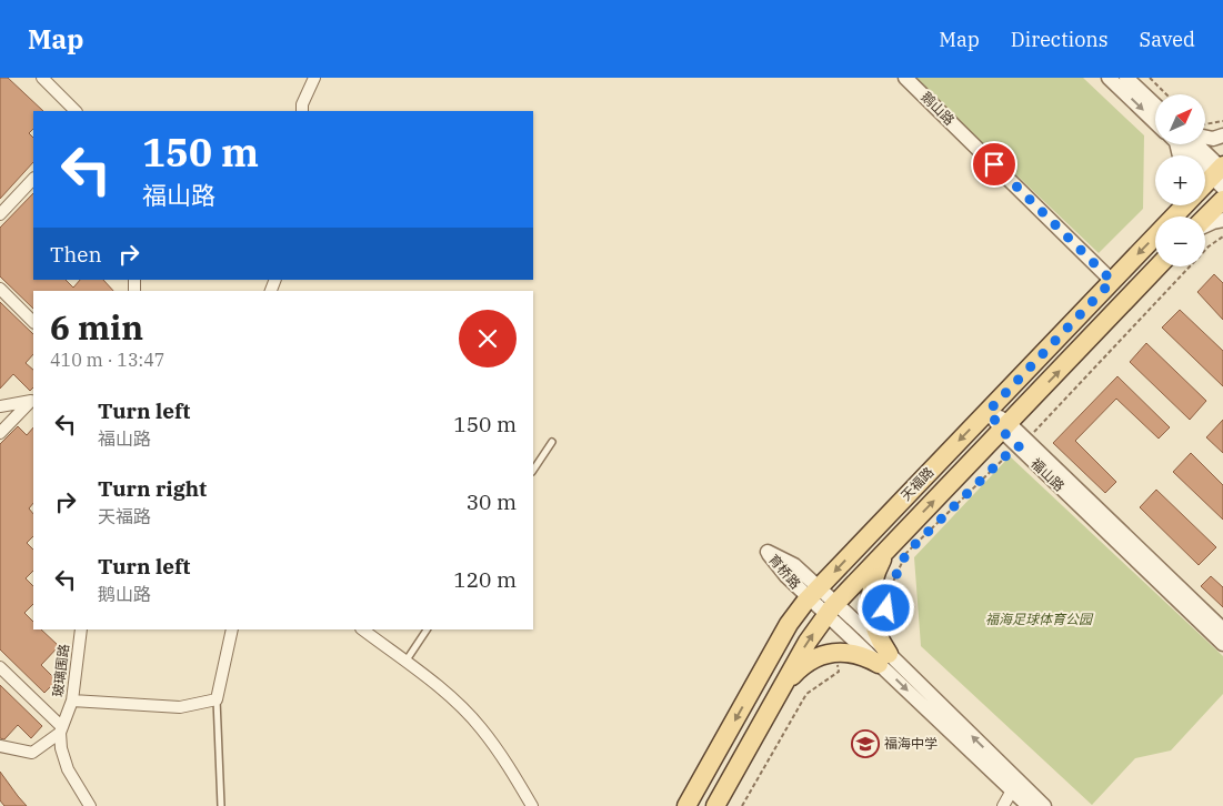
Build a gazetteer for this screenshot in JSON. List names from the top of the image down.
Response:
{
  "streets": {
    "main road": ["天福路"],
    "street": [
      "鹅山路",
      "福山路",
      "育桥路",
      "玻璃围路"
    ]
  },
  "crossings": [
    ["鹅山路", "天福路"],
    ["福山路", "天福路"],
    ["天福路", "育桥路"]
  ],
  "parks": ["福海足球体育公园"],
  "places": {
    "school or university": ["福海中学"]
  },
  "north": "top right",
  "page": {
    "header": "Map",
    "nav": ["Map", "Directions", "Saved"],
    "map_buttons": ["+", "−"],
    "turn": ["150 m", "福山路"],
    "then": "Then",
    "heading": ["6 min", "410 m · 13:47"],
    "list": [
      {
        "name": "Turn left",
        "note": "福山路",
        "value": "150 m"
      },
      {
        "name": "Turn right",
        "note": "天福路",
        "value": "30 m"
      },
      {
        "name": "Turn left",
        "note": "鹅山路",
        "value": "120 m"
      }
    ]
  }
}
